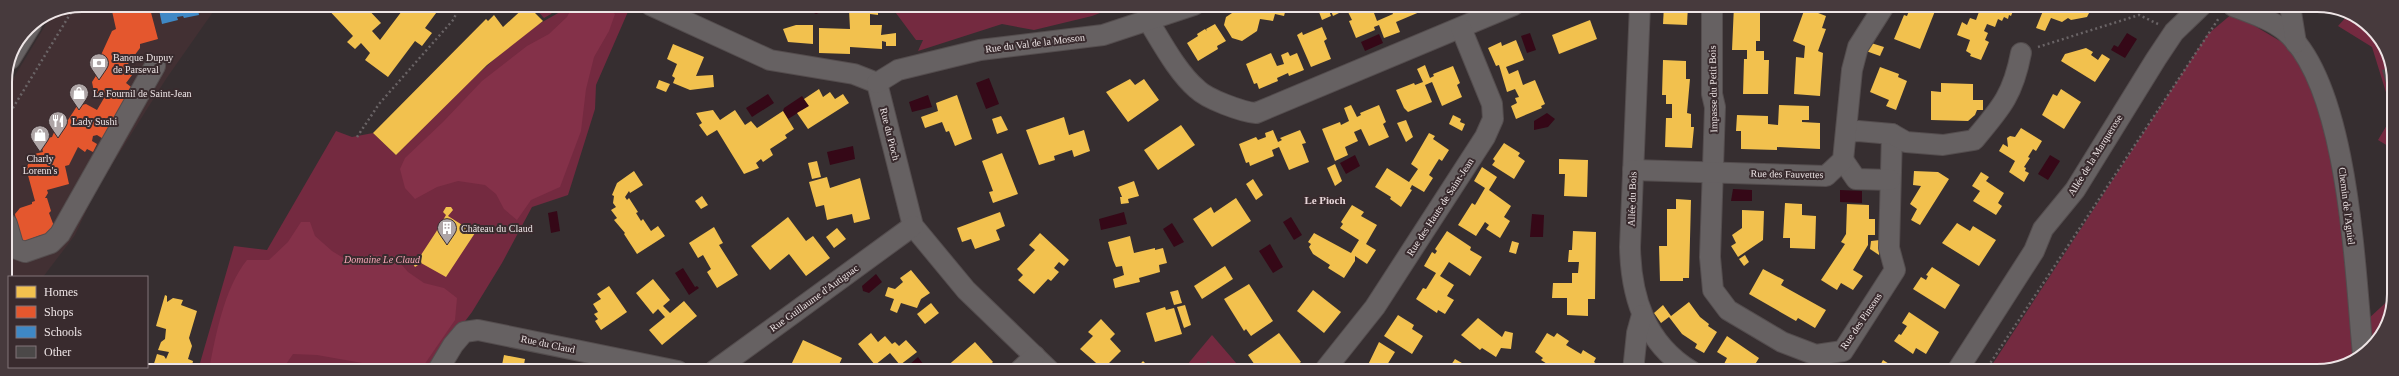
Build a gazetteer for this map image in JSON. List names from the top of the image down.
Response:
{
  "streets": {
    "street": [
      "Rue du Val de la Mosson",
      "Impasse du Petit Bois",
      "Rue du Pioch",
      "Allée de la Marquerose",
      "Rue des Fauvettes",
      "Allée du Bois",
      "Chemin de l'Agniel",
      "Rue des Hauts de Saint-Jean",
      "Rue Guillaume d'Autignac",
      "Rue des Pinsons",
      "Rue du Claud"
    ]
  },
  "crossings": [
    ["Rue du Val de la Mosson", "Rue du Pioch"],
    ["Impasse du Petit Bois", "Rue des Fauvettes"],
    ["Impasse du Petit Bois", "Rue des Pinsons"],
    ["Rue du Pioch", "Rue Guillaume d'Autignac"],
    ["Rue des Fauvettes", "Allée du Bois"],
    ["Rue des Fauvettes", "Rue des Pinsons"]
  ],
  "districts": ["Le Pioch"],
  "parks": ["Domaine Le Claud"],
  "places": {
    "bank": ["Banque Dupuy de Parseval"],
    "shop": ["Le Fournil de Saint-Jean", "Charly Lorenn's"],
    "restaurant": ["Lady Sushi"],
    "building": ["Château du Claud"]
  },
  "legend": [
    "Homes",
    "Shops",
    "Schools",
    "Other"
  ]
}
